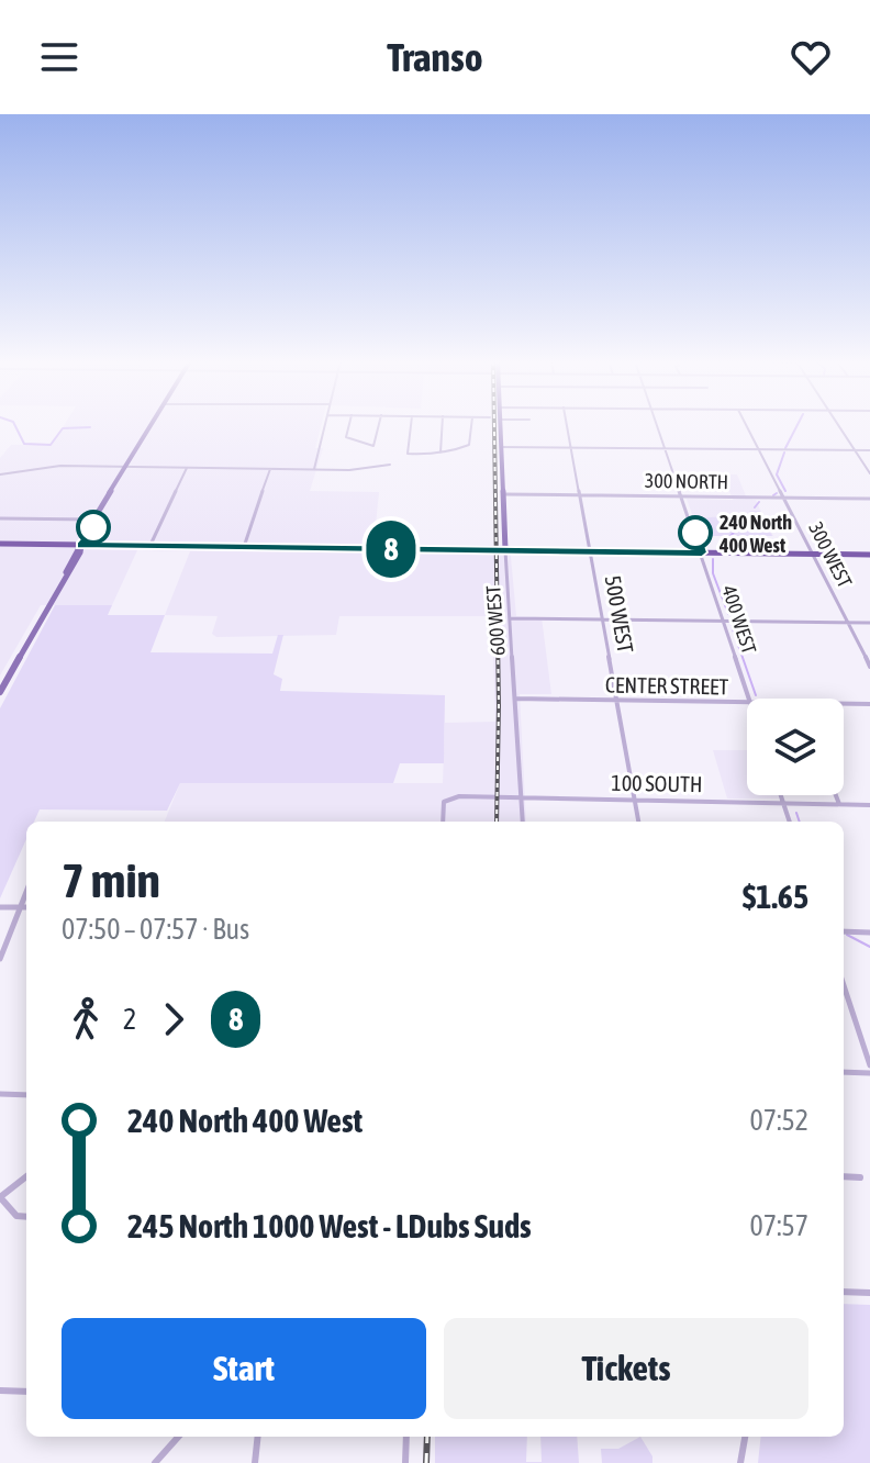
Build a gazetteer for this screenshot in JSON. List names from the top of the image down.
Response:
{
  "streets": {
    "main road": ["600 WEST"],
    "street": [
      "300 NORTH",
      "300 WEST",
      "500 WEST",
      "400 WEST",
      "CENTER STREET",
      "100 SOUTH"
    ]
  },
  "crossings": [
    ["300 NORTH", "300 WEST"],
    ["300 NORTH", "500 WEST"],
    ["300 NORTH", "400 WEST"],
    ["300 NORTH", "600 WEST"],
    ["500 WEST", "CENTER STREET"],
    ["500 WEST", "100 SOUTH"],
    ["600 WEST", "CENTER STREET"],
    ["600 WEST", "100 SOUTH"]
  ],
  "places": ["240 North 400 West"],
  "lines": ["bus line 8"],
  "page": {
    "header": "Transo",
    "on_map": "8",
    "heading": ["7 min", "07:50 – 07:57 · Bus", "$1.65"],
    "legs": ["2", "8"],
    "list": [
      {
        "name": "240 North 400 West",
        "value": "07:52"
      },
      {
        "name": "245 North 1000 West - LDubs Suds",
        "value": "07:57"
      }
    ],
    "buttons": ["Start", "Tickets"]
  }
}
